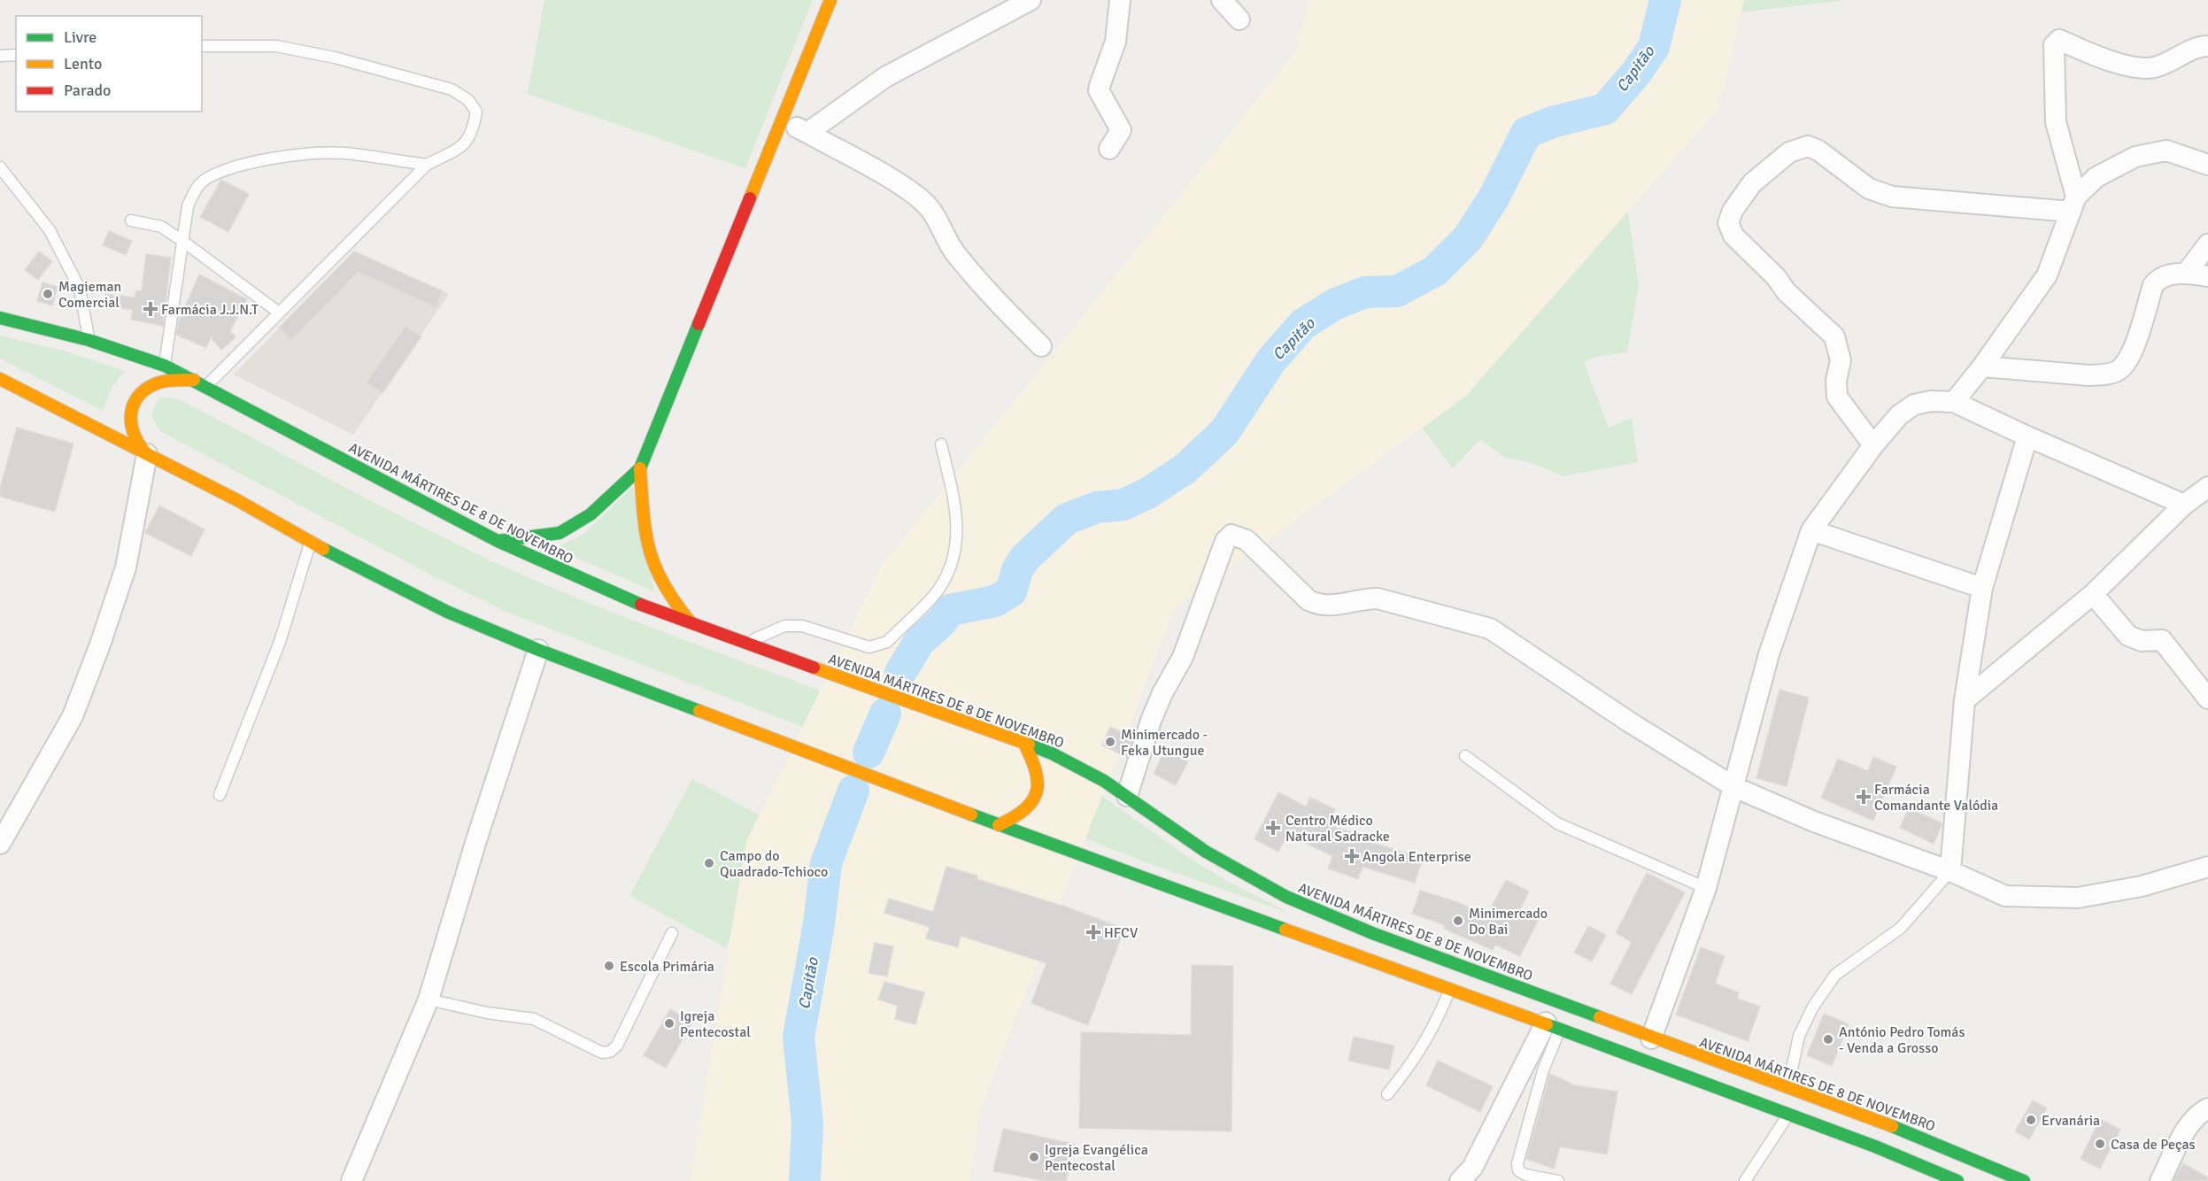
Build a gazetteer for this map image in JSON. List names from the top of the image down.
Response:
{
  "streets": {
    "main road": ["AVENIDA MÁRTIRES DE 8 DE NOVEMBRO"]
  },
  "water": ["Capitão"],
  "places": {
    "other": [
      "Magieman Comercial",
      "Minimercado - Feka Utungue",
      "Campo do Quadrado-Tchioco",
      "Minimercado Do Bai",
      "Escola Primária",
      "Igreja Pentecostal",
      "António Pedro Tomás - Venda a Grosso",
      "Ervanária",
      "Casa de Peças",
      "Igreja Evangélica Pentecostal"
    ],
    "health": [
      "Farmácia J.J.N.T",
      "Farmácia Comandante Valódia",
      "Centro Médico Natural Sadracke",
      "Angola Enterprise",
      "HFCV"
    ]
  },
  "legend": ["Livre", "Lento", "Parado"]
}
